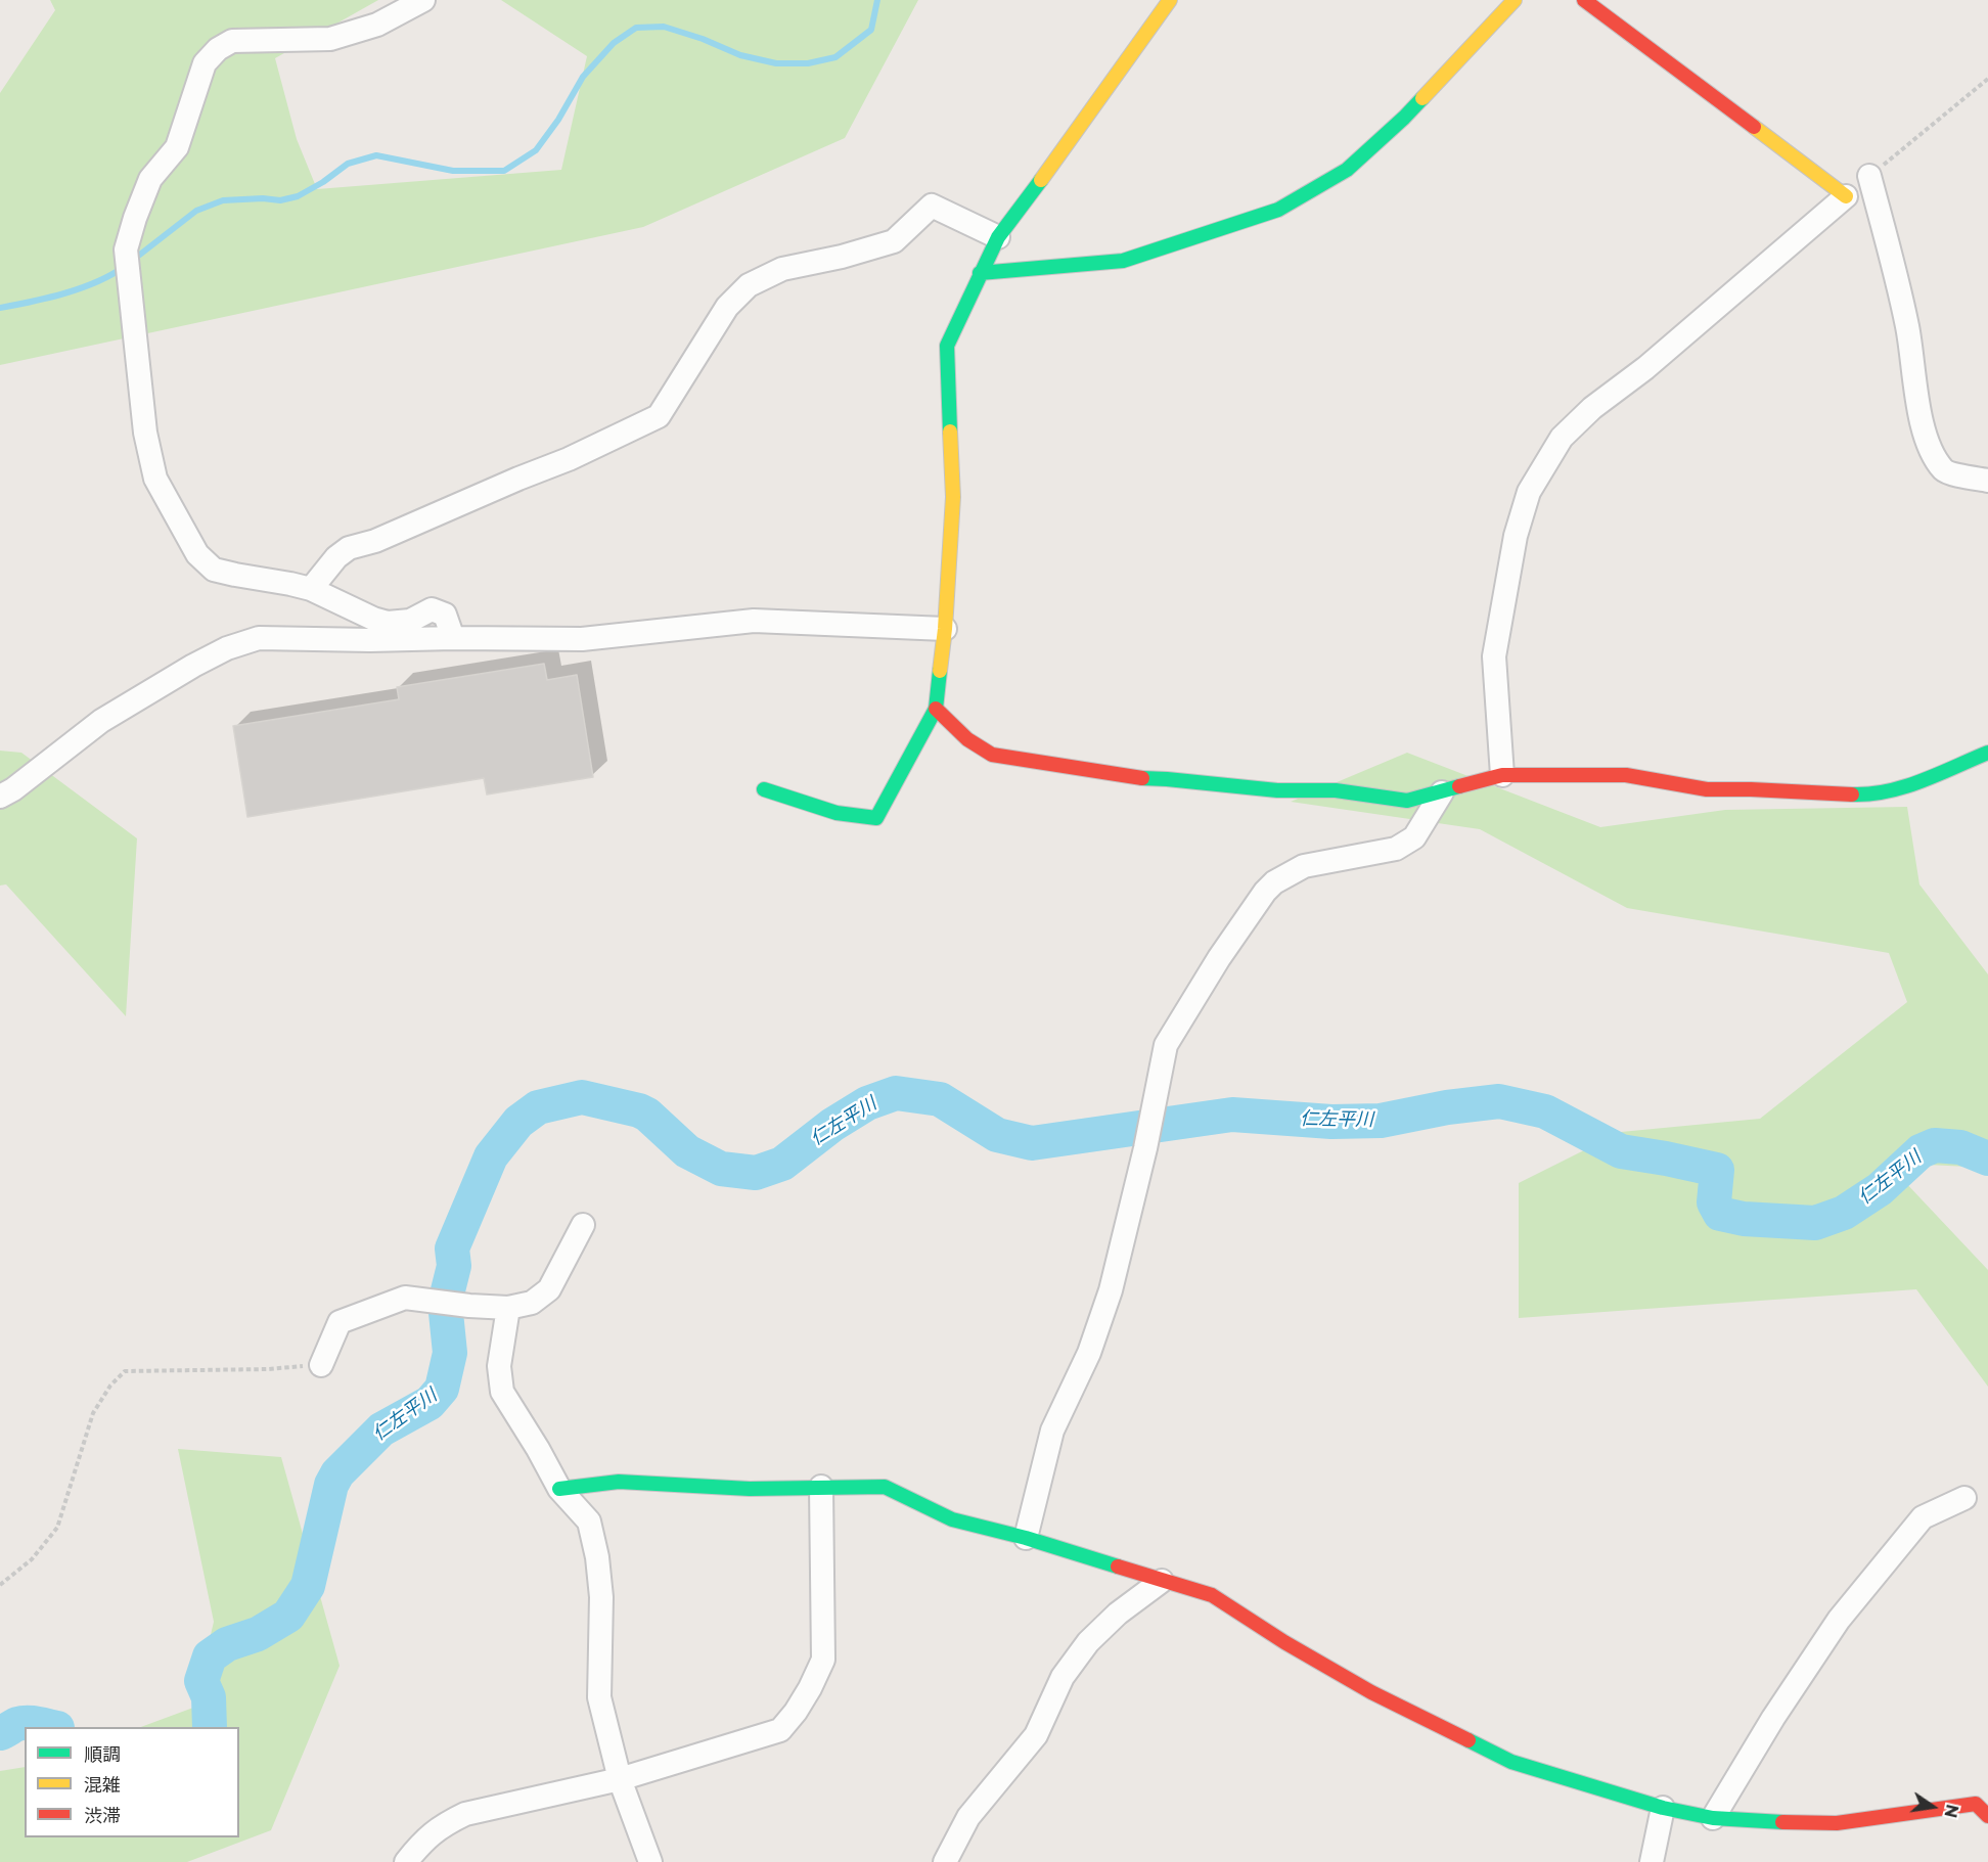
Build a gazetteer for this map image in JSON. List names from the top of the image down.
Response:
{
  "water": ["仁左平川"],
  "legend": ["順調", "混雑", "渋滞"],
  "north": "right"
}
